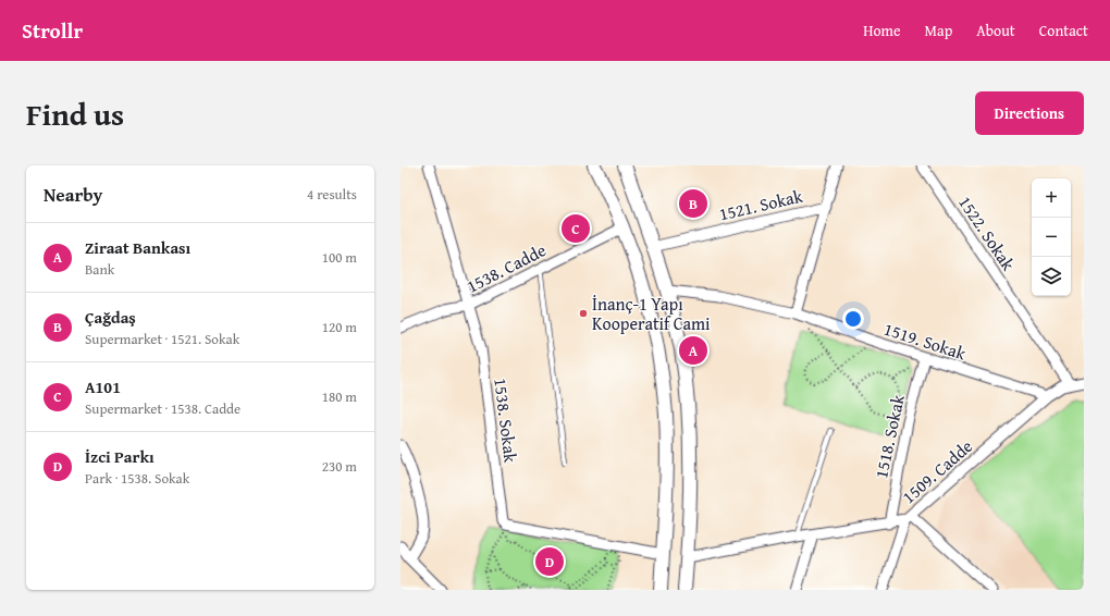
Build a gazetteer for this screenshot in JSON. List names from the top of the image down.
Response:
{
  "streets": {
    "street": [
      "1521. Sokak",
      "1522. Sokak",
      "1538. Cadde",
      "1519. Sokak",
      "1538. Sokak",
      "1518. Sokak",
      "1509. Cadde"
    ]
  },
  "crossings": [
    ["1522. Sokak", "1509. Cadde"],
    ["1538. Cadde", "1538. Sokak"],
    ["1519. Sokak", "1518. Sokak"],
    ["1519. Sokak", "1509. Cadde"],
    ["1518. Sokak", "1509. Cadde"]
  ],
  "places": ["İnanç-1 Yapı Kooperatif Cami"],
  "page": {
    "header": "Strollr",
    "nav": [
      "Home",
      "Map",
      "About",
      "Contact"
    ],
    "title": "Find us",
    "buttons": "Directions",
    "heading": ["Nearby", "4 results"],
    "map_buttons": ["+", "−"],
    "pins": [
      "B",
      "C",
      "A",
      "D"
    ],
    "list": [
      {
        "mark": "A",
        "name": "Ziraat Bankası",
        "note": "Bank",
        "value": "100 m"
      },
      {
        "mark": "B",
        "name": "Çağdaş",
        "note": "Supermarket · 1521. Sokak",
        "value": "120 m"
      },
      {
        "mark": "C",
        "name": "A101",
        "note": "Supermarket · 1538. Cadde",
        "value": "180 m"
      },
      {
        "mark": "D",
        "name": "İzci Parkı",
        "note": "Park · 1538. Sokak",
        "value": "230 m"
      }
    ]
  }
}
